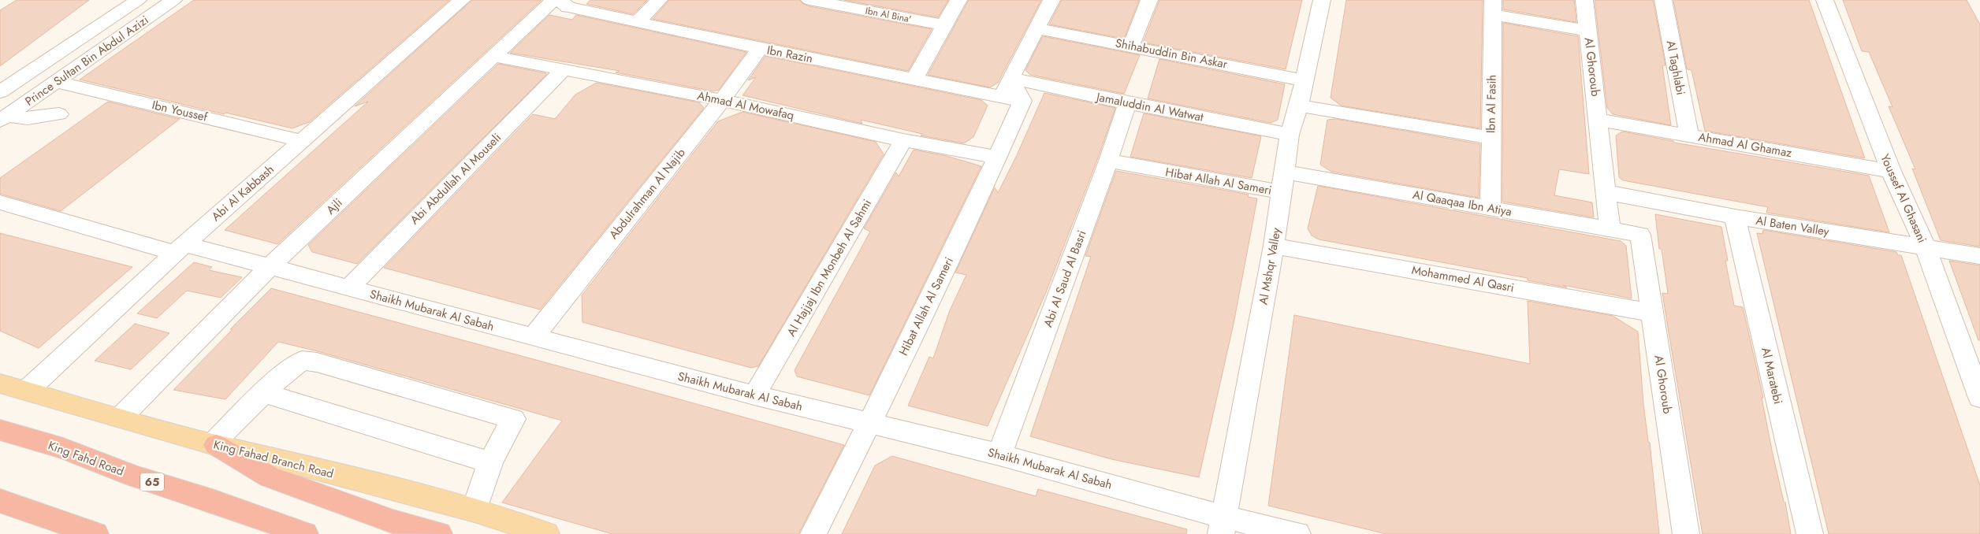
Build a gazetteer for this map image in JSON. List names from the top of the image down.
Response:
{
  "streets": {
    "highway": ["King Fahd Road", "65"],
    "main road": ["King Fahad Branch Road"],
    "street": [
      "Ibn Al Bina'",
      "Shihabuddin Bin Askar",
      "Ibn Razin",
      "Prince Sultan Bin Abdul Azizi",
      "Al Ghoroub",
      "Al Taghlabi",
      "Ibn Al Fasih",
      "Ahmad Al Mowafaq",
      "Jamaluddin Al Watwat",
      "Ibn Youssef",
      "Ahmad Al Ghamaz",
      "Abi Abdullah Al Mouseli",
      "Hibat Allah Al Sameri",
      "Abi Al Kabbash",
      "Abdulrahman Al Najib",
      "Youssef Al Ghasani",
      "Al Qaaqaa Ibn Atiya",
      "Ajli",
      "Al Baten Valley",
      "Al Mshqr Valley",
      "Al Hajjaj Ibn Monbeh Al Sahmi",
      "Abi Al Saud Al Basri",
      "Mohammed Al Qasri",
      "Shaikh Mubarak Al Sabah",
      "Al Maratebi"
    ]
  },
  "crossings": [
    ["Shihabuddin Bin Askar", "Hibat Allah Al Sameri"],
    ["Shihabuddin Bin Askar", "Al Mshqr Valley"],
    ["Ibn Razin", "Jamaluddin Al Watwat"],
    ["Ibn Razin", "Hibat Allah Al Sameri"],
    ["Ibn Razin", "Abdulrahman Al Najib"],
    ["Ibn Razin", "Ajli"],
    ["Prince Sultan Bin Abdul Azizi", "Ibn Youssef"],
    ["Al Ghoroub", "Ahmad Al Ghamaz"],
    ["Al Ghoroub", "Al Qaaqaa Ibn Atiya"],
    ["Al Ghoroub", "Al Baten Valley"],
    ["Al Ghoroub", "Mohammed Al Qasri"],
    ["Al Taghlabi", "Ahmad Al Ghamaz"],
    ["Ibn Al Fasih", "Al Qaaqaa Ibn Atiya"],
    ["Ahmad Al Mowafaq", "Abi Abdullah Al Mouseli"],
    ["Ahmad Al Mowafaq", "Hibat Allah Al Sameri"],
    ["Ahmad Al Mowafaq", "Abdulrahman Al Najib"],
    ["Ahmad Al Mowafaq", "Ajli"],
    ["Ahmad Al Mowafaq", "Al Hajjaj Ibn Monbeh Al Sahmi"],
    ["Jamaluddin Al Watwat", "Hibat Allah Al Sameri"],
    ["Jamaluddin Al Watwat", "Al Mshqr Valley"],
    ["Jamaluddin Al Watwat", "Abi Al Saud Al Basri"],
    ["Ibn Youssef", "Abi Al Kabbash"],
    ["Ahmad Al Ghamaz", "Youssef Al Ghasani"],
    ["Abi Abdullah Al Mouseli", "Shaikh Mubarak Al Sabah"],
    ["Hibat Allah Al Sameri", "Al Qaaqaa Ibn Atiya"],
    ["Hibat Allah Al Sameri", "Al Mshqr Valley"],
    ["Hibat Allah Al Sameri", "Abi Al Saud Al Basri"],
    ["Hibat Allah Al Sameri", "Shaikh Mubarak Al Sabah"],
    ["Abi Al Kabbash", "Shaikh Mubarak Al Sabah"],
    ["Abi Al Kabbash", "King Fahad Branch Road"],
    ["Abdulrahman Al Najib", "Shaikh Mubarak Al Sabah"],
    ["Youssef Al Ghasani", "Al Baten Valley"],
    ["Al Qaaqaa Ibn Atiya", "Al Mshqr Valley"],
    ["Ajli", "Shaikh Mubarak Al Sabah"],
    ["Ajli", "King Fahad Branch Road"],
    ["Al Baten Valley", "Al Maratebi"],
    ["Al Mshqr Valley", "Mohammed Al Qasri"],
    ["Al Mshqr Valley", "Shaikh Mubarak Al Sabah"],
    ["Al Hajjaj Ibn Monbeh Al Sahmi", "Shaikh Mubarak Al Sabah"],
    ["Abi Al Saud Al Basri", "Shaikh Mubarak Al Sabah"]
  ]
}
